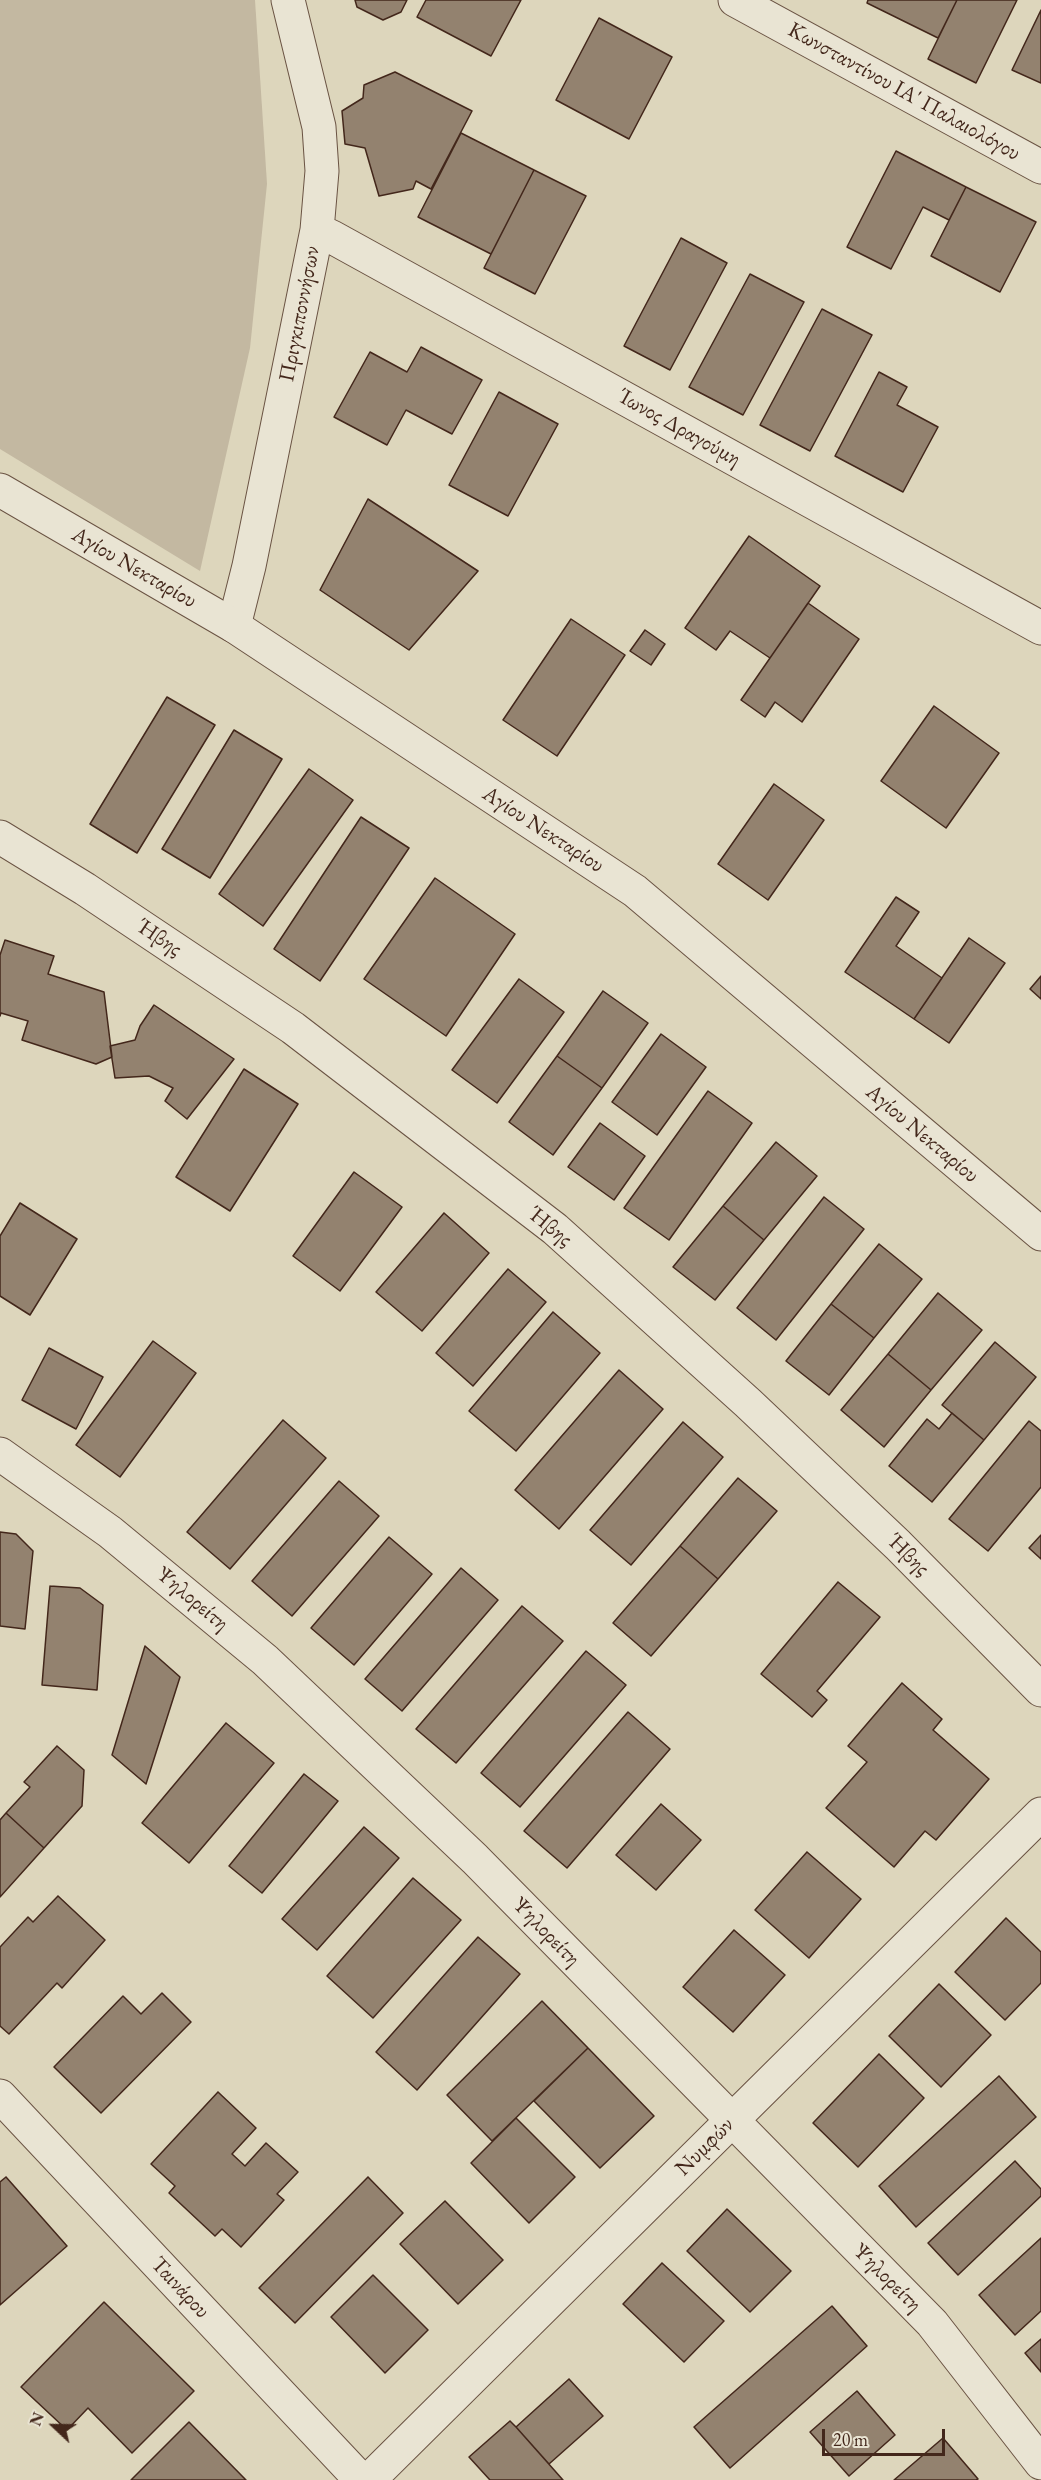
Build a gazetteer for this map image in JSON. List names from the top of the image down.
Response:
{
  "streets": {
    "street": [
      "Κωνσταντίνου ΙΑ' Παλαιολόγου",
      "Πριγκιποννήσων",
      "Ίωνος Δραγούμη",
      "Αγίου Νεκταρίου",
      "Ήβης",
      "Ψηλορείτη",
      "Νυμφών",
      "Ταινάρου"
    ]
  },
  "crossings": [
    ["Πριγκιποννήσων", "Ίωνος Δραγούμη"],
    ["Πριγκιποννήσων", "Αγίου Νεκταρίου"],
    ["Ψηλορείτη", "Νυμφών"]
  ],
  "scale_bar": "20 m",
  "north": "left"
}
